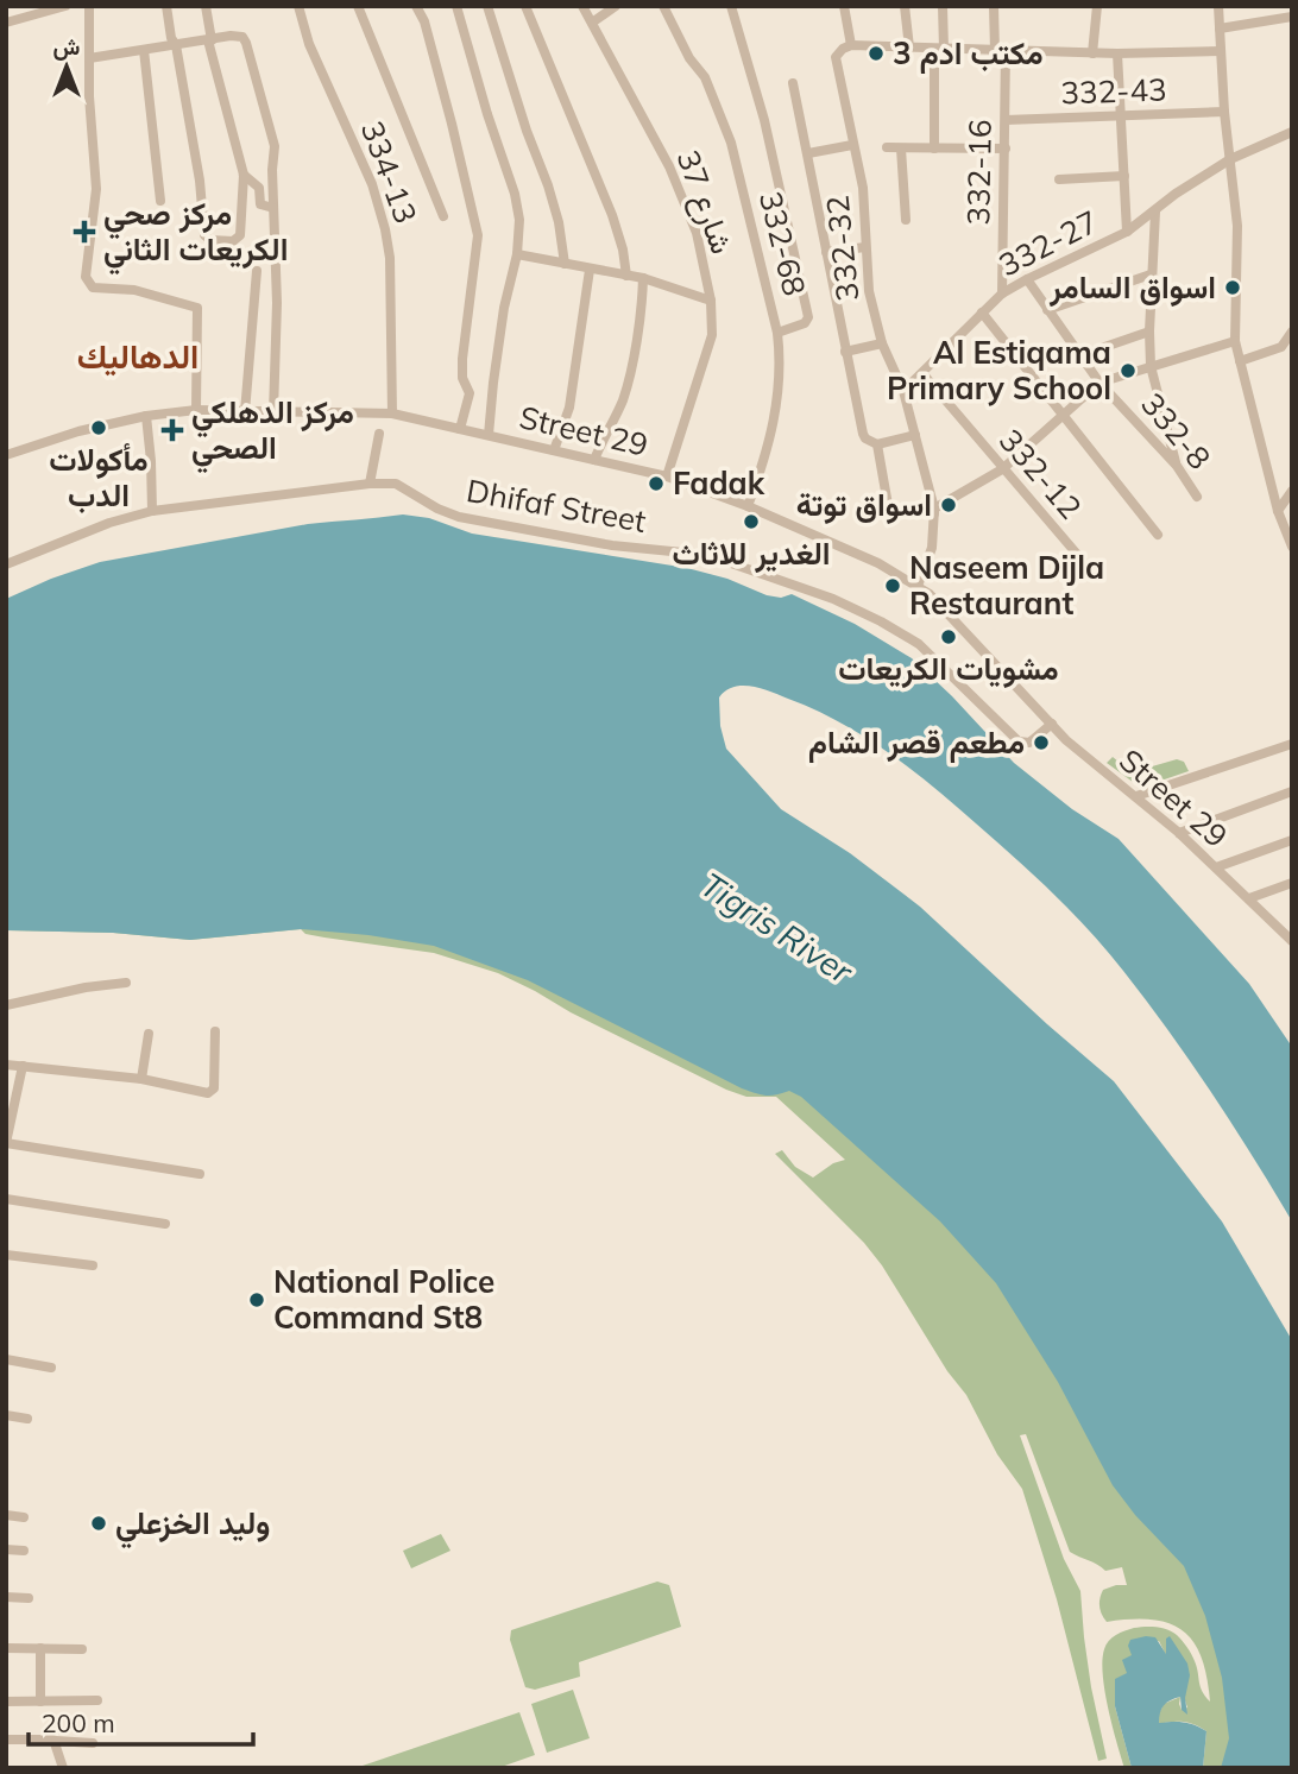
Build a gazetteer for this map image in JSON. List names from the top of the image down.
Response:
{
  "streets": {
    "street": [
      "332-43",
      "334-13",
      "332-16",
      "شارع 37",
      "332-68",
      "332-27",
      "332-32",
      "Street 29",
      "332-8",
      "332-12",
      "Dhifaf Street"
    ]
  },
  "crossings": [
    ["332-43", "332-16"],
    ["334-13", "Street 29"],
    ["332-16", "332-27"],
    ["شارع 37", "Street 29"],
    ["332-68", "Street 29"],
    ["332-27", "332-32"],
    ["332-27", "332-8"],
    ["332-27", "332-12"],
    ["332-32", "Street 29"],
    ["Street 29", "Dhifaf Street"]
  ],
  "districts": ["الدهاليك"],
  "water": ["Tigris River"],
  "places": {
    "other": [
      "مكتب ادم 3",
      "اسواق السامر",
      "Al Estiqama Primary School",
      "مأكولات الدب",
      "Fadak",
      "اسواق توتة",
      "الغدير للاثاث",
      "Naseem Dijla Restaurant",
      "مشويات الكريعات",
      "مطعم قصر الشام",
      "National Police Command St8",
      "وليد الخزعلي"
    ],
    "health": ["مركز صحي الكريعات الثاني", "مركز الدهلكي الصحي"]
  },
  "scale_bar": "200 m",
  "north": "top"
}
